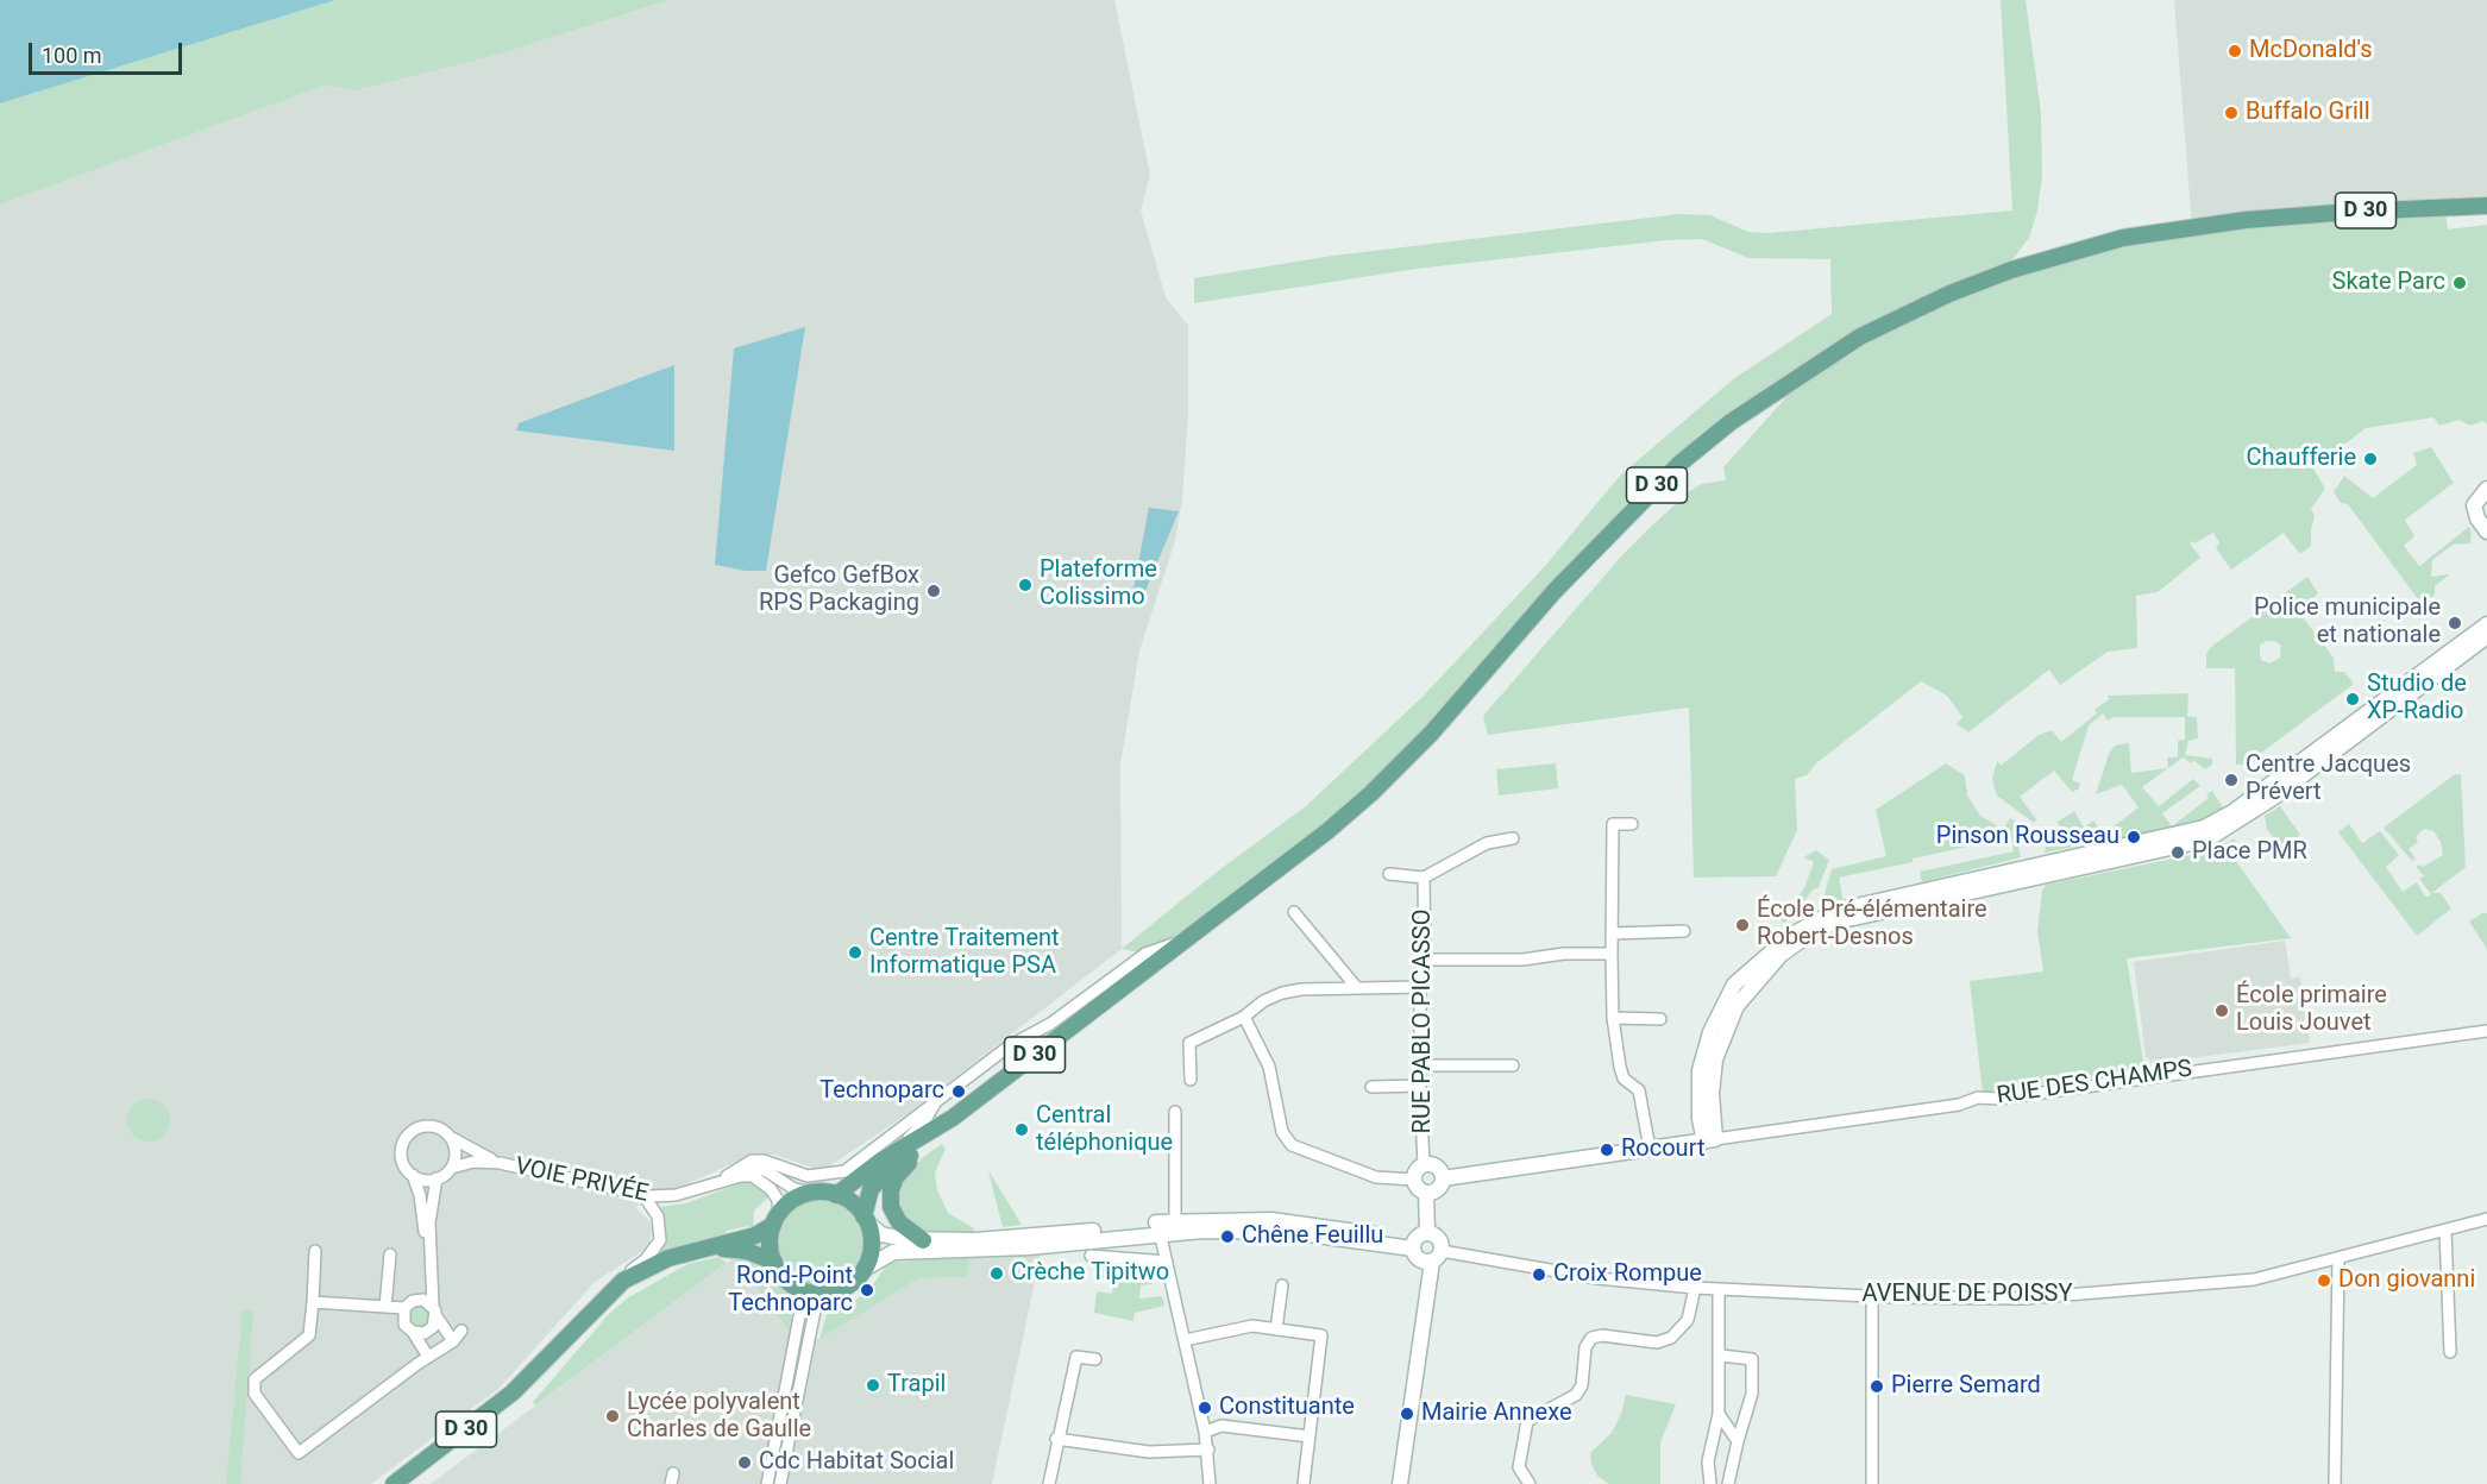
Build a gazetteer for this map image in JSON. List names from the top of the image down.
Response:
{
  "streets": {
    "main road": ["D 30"],
    "street": [
      "RUE PABLO PICASSO",
      "RUE DES CHAMPS",
      "VOIE PRIVÉE",
      "AVENUE DE POISSY"
    ]
  },
  "places": [
    "McDonald's",
    "Buffalo Grill",
    "Skate Parc",
    "Chaufferie",
    "Plateforme Colissimo",
    "Gefco GefBox RPS Packaging",
    "Police municipale et nationale",
    "Studio de XP-Radio",
    "Centre Jacques Prévert",
    "Pinson Rousseau",
    "Place PMR",
    "École Pré-élémentaire Robert-Desnos",
    "Centre Traitement Informatique PSA",
    "École primaire Louis Jouvet",
    "Technoparc",
    "Central téléphonique",
    "Rocourt",
    "Chêne Feuillu",
    "Crèche Tipitwo",
    "Croix Rompue",
    "Don giovanni",
    "Rond-Point Technoparc",
    "Trapil",
    "Pierre Semard",
    "Constituante",
    "Mairie Annexe",
    "Lycée polyvalent Charles de Gaulle",
    "Cdc Habitat Social"
  ],
  "scale_bar": "100 m"
}
